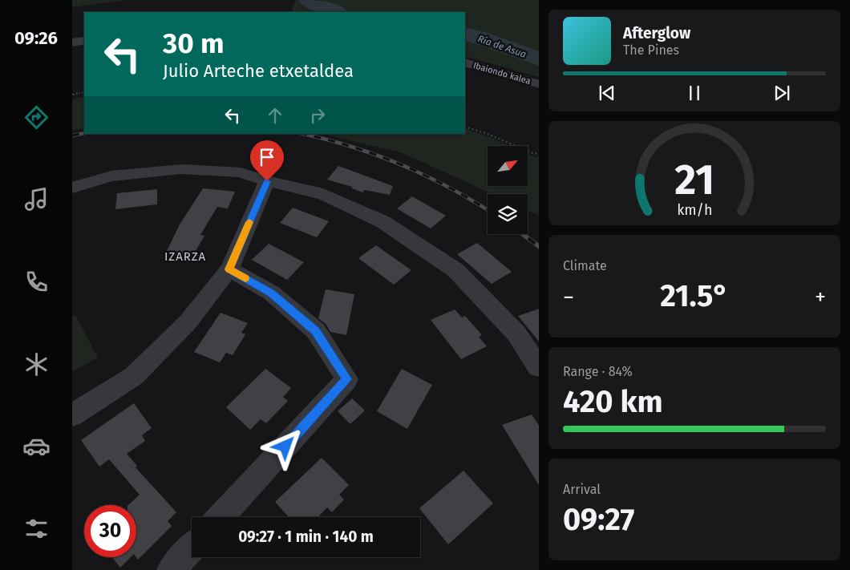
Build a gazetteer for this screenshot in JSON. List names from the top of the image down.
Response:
{
  "streets": {
    "street": ["Ibaiondo kalea"]
  },
  "districts": ["IZARZA"],
  "water": ["Ría de Asua"],
  "north": "top right",
  "page": {
    "tabs": "09:26",
    "turn": ["30 m", "Julio Arteche etxetaldea"],
    "song": ["Afterglow", "The Pines"],
    "tile": [
      "Climate",
      ["Range · 84%", "420 km"],
      ["Arrival", "09:27"]
    ],
    "heat": ["−", "21.5°", "+"],
    "limit": "30",
    "trip": "09:27 · 1 min · 140 m",
    "gauge": ["21", "km/h"]
  }
}
